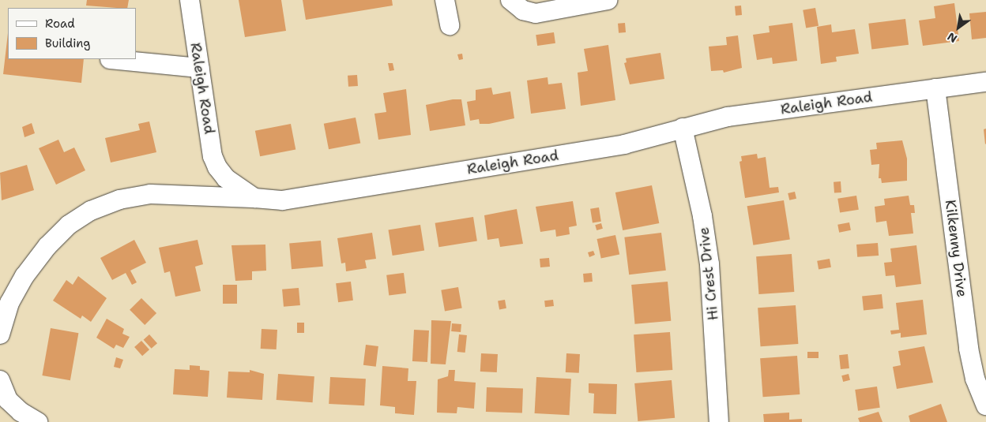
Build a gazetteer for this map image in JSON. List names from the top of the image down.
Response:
{
  "streets": {
    "street": ["Raleigh Road", "Kilkenny Drive", "Hi Crest Drive"]
  },
  "crossings": [
    ["Raleigh Road", "Kilkenny Drive"],
    ["Raleigh Road", "Hi Crest Drive"]
  ],
  "legend": ["Road", "Building"],
  "north": "bottom left"
}
